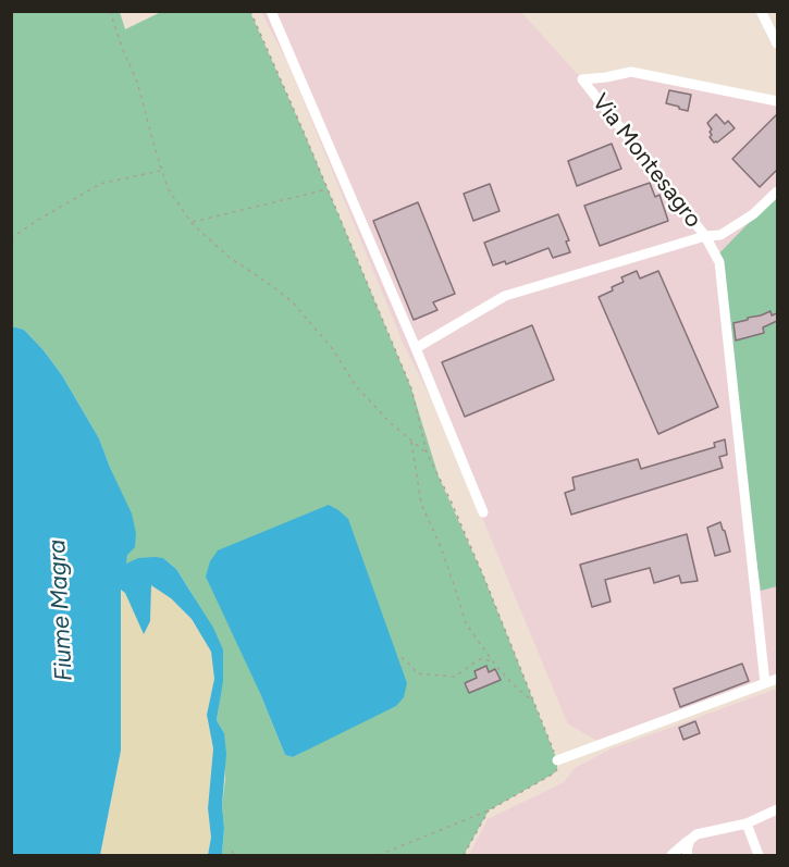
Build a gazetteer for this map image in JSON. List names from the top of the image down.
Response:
{
  "streets": {
    "street": ["Via Montesagro"]
  },
  "water": ["Fiume Magra"]
}
